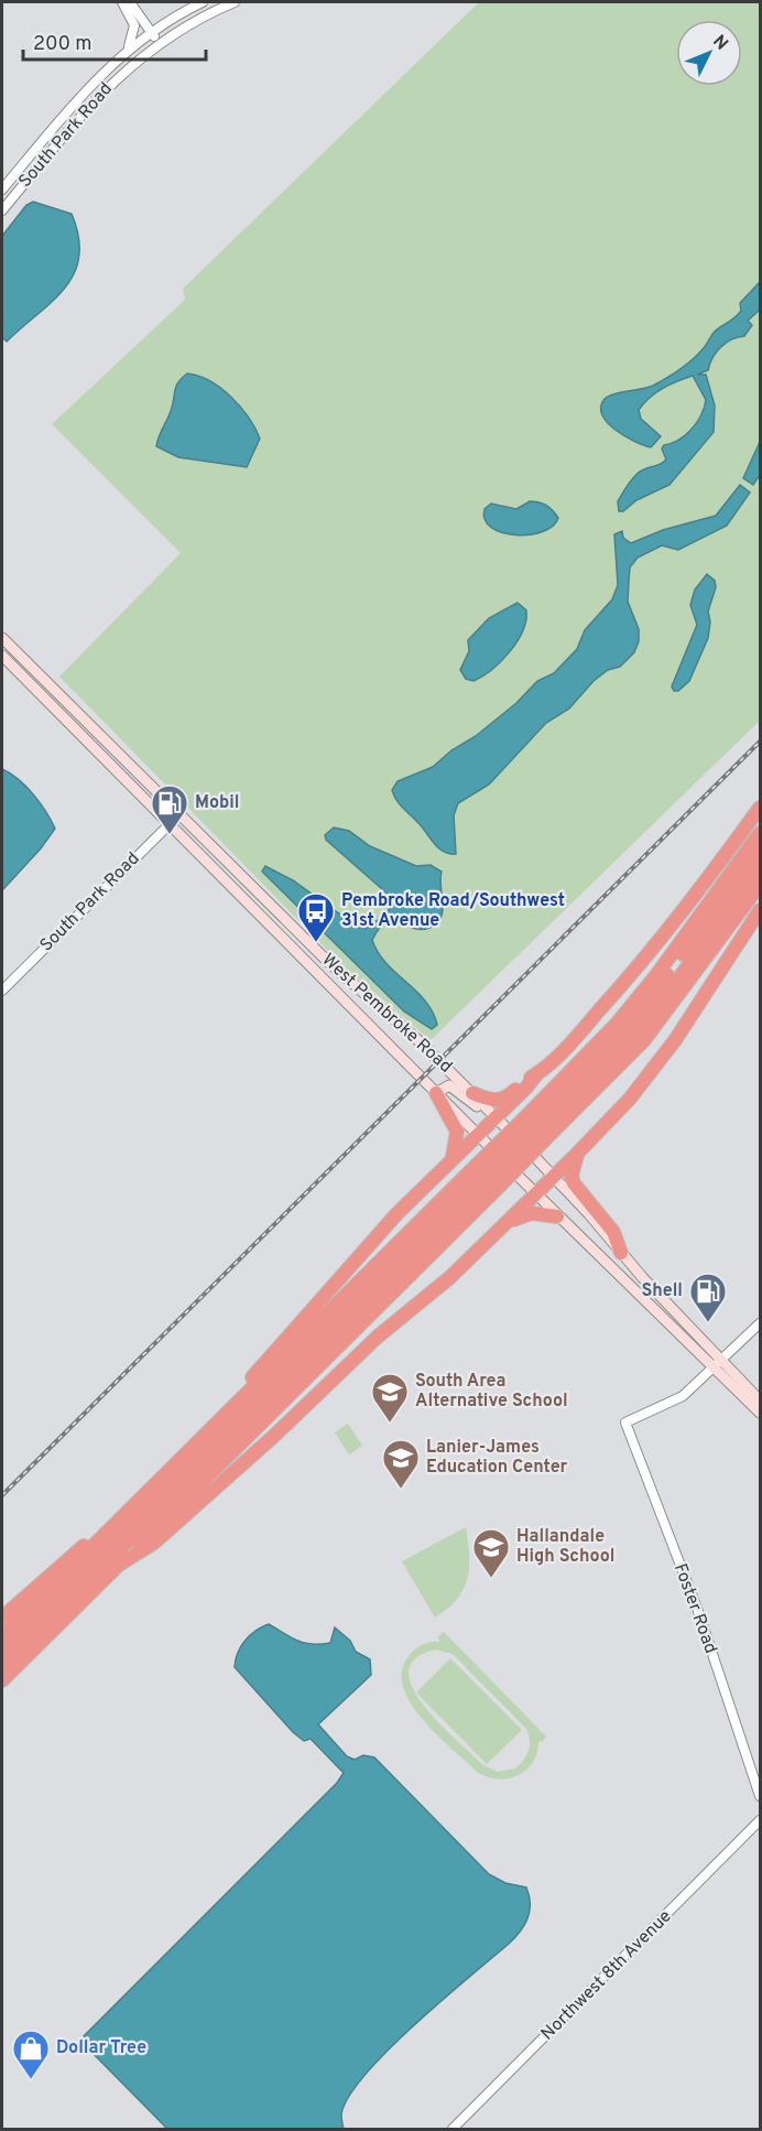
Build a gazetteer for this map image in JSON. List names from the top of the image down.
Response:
{
  "streets": {
    "main road": ["West Pembroke Road"],
    "street": ["South Park Road", "Foster Road", "Northwest 8th Avenue"]
  },
  "crossings": [
    ["South Park Road", "West Pembroke Road"],
    ["West Pembroke Road", "Foster Road"]
  ],
  "places": {
    "fuel station": ["Mobil", "Shell"],
    "bus stop": ["Pembroke Road/Southwest 31st Avenue"],
    "school or university": ["South Area Alternative School", "Lanier-James Education Center", "Hallandale High School"],
    "shop": ["Dollar Tree"]
  },
  "scale_bar": "200 m",
  "north": "top right"
}
